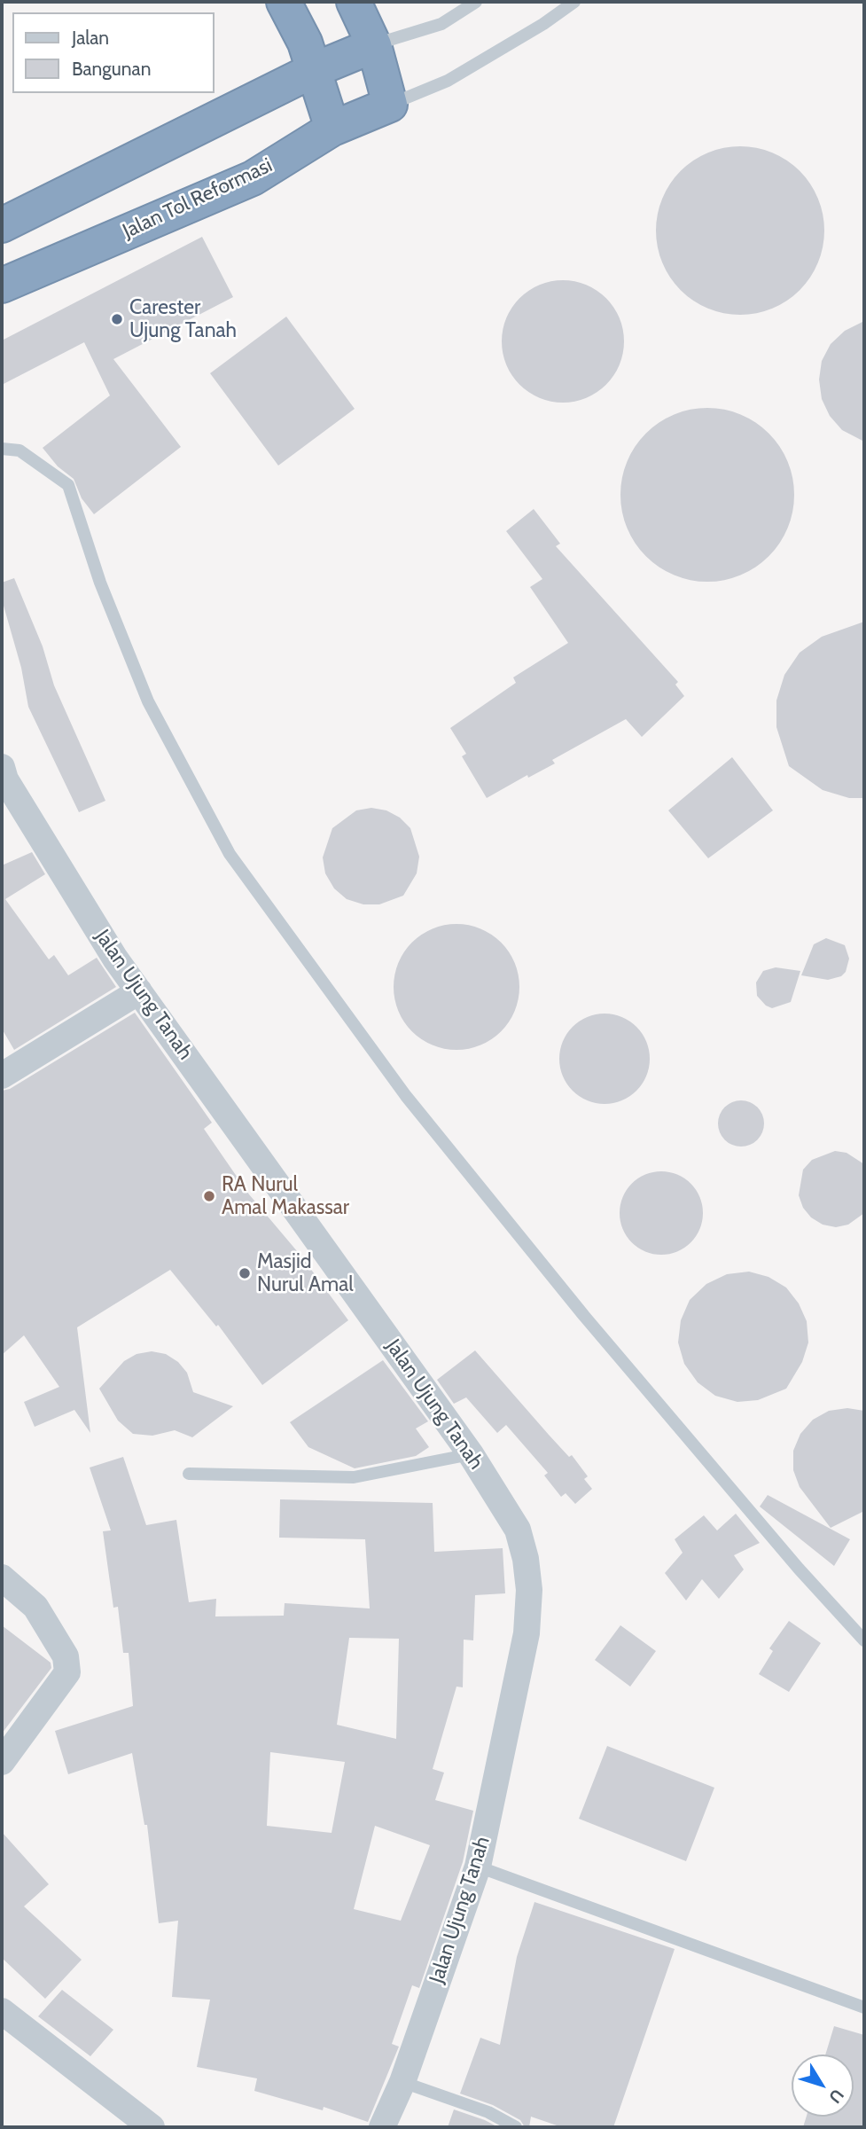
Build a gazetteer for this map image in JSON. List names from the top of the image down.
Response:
{
  "streets": {
    "highway": ["Jalan Tol Reformasi"],
    "street": ["Jalan Ujung Tanah"]
  },
  "places": ["Carester Ujung Tanah", "RA Nurul Amal Makassar", "Masjid Nurul Amal"],
  "legend": ["Jalan", "Bangunan"],
  "north": "bottom right"
}
